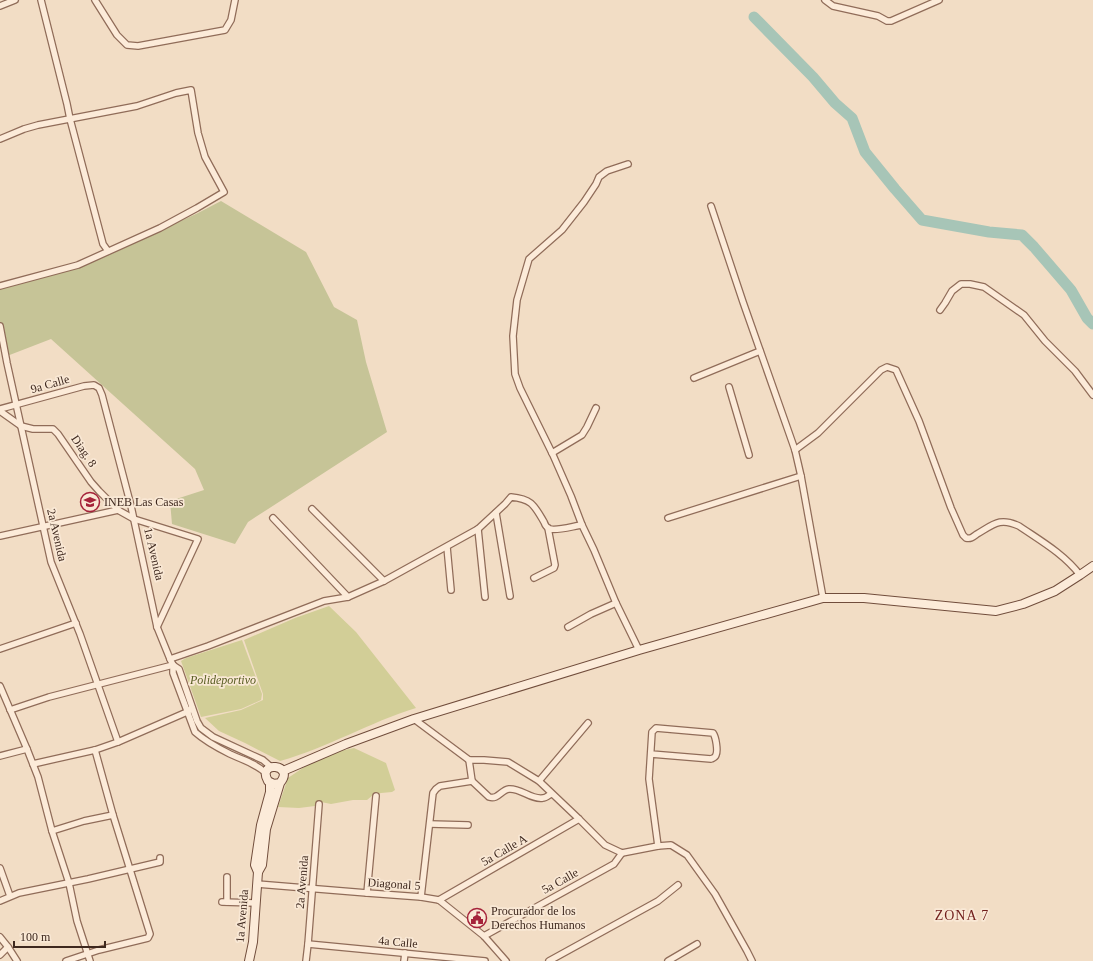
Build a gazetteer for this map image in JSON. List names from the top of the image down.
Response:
{
  "streets": {
    "main road": ["1a Avenida"],
    "street": [
      "9a Calle",
      "Diag. 8",
      "2a Avenida",
      "5a Calle A",
      "5a Calle",
      "Diagonal 5",
      "4a Calle"
    ]
  },
  "crossings": [
    ["9a Calle", "2a Avenida"],
    ["9a Calle", "1a Avenida"],
    ["Diag. 8", "2a Avenida"],
    ["Diag. 8", "1a Avenida"],
    ["2a Avenida", "Diagonal 5"],
    ["2a Avenida", "4a Calle"],
    ["1a Avenida", "Diagonal 5"],
    ["5a Calle A", "Diagonal 5"],
    ["5a Calle", "Diagonal 5"]
  ],
  "districts": ["ZONA 7"],
  "parks": ["Polideportivo"],
  "places": {
    "school or university": ["INEB Las Casas"],
    "public building": ["Procurador de los Derechos Humanos"]
  },
  "scale_bar": "100 m"
}
